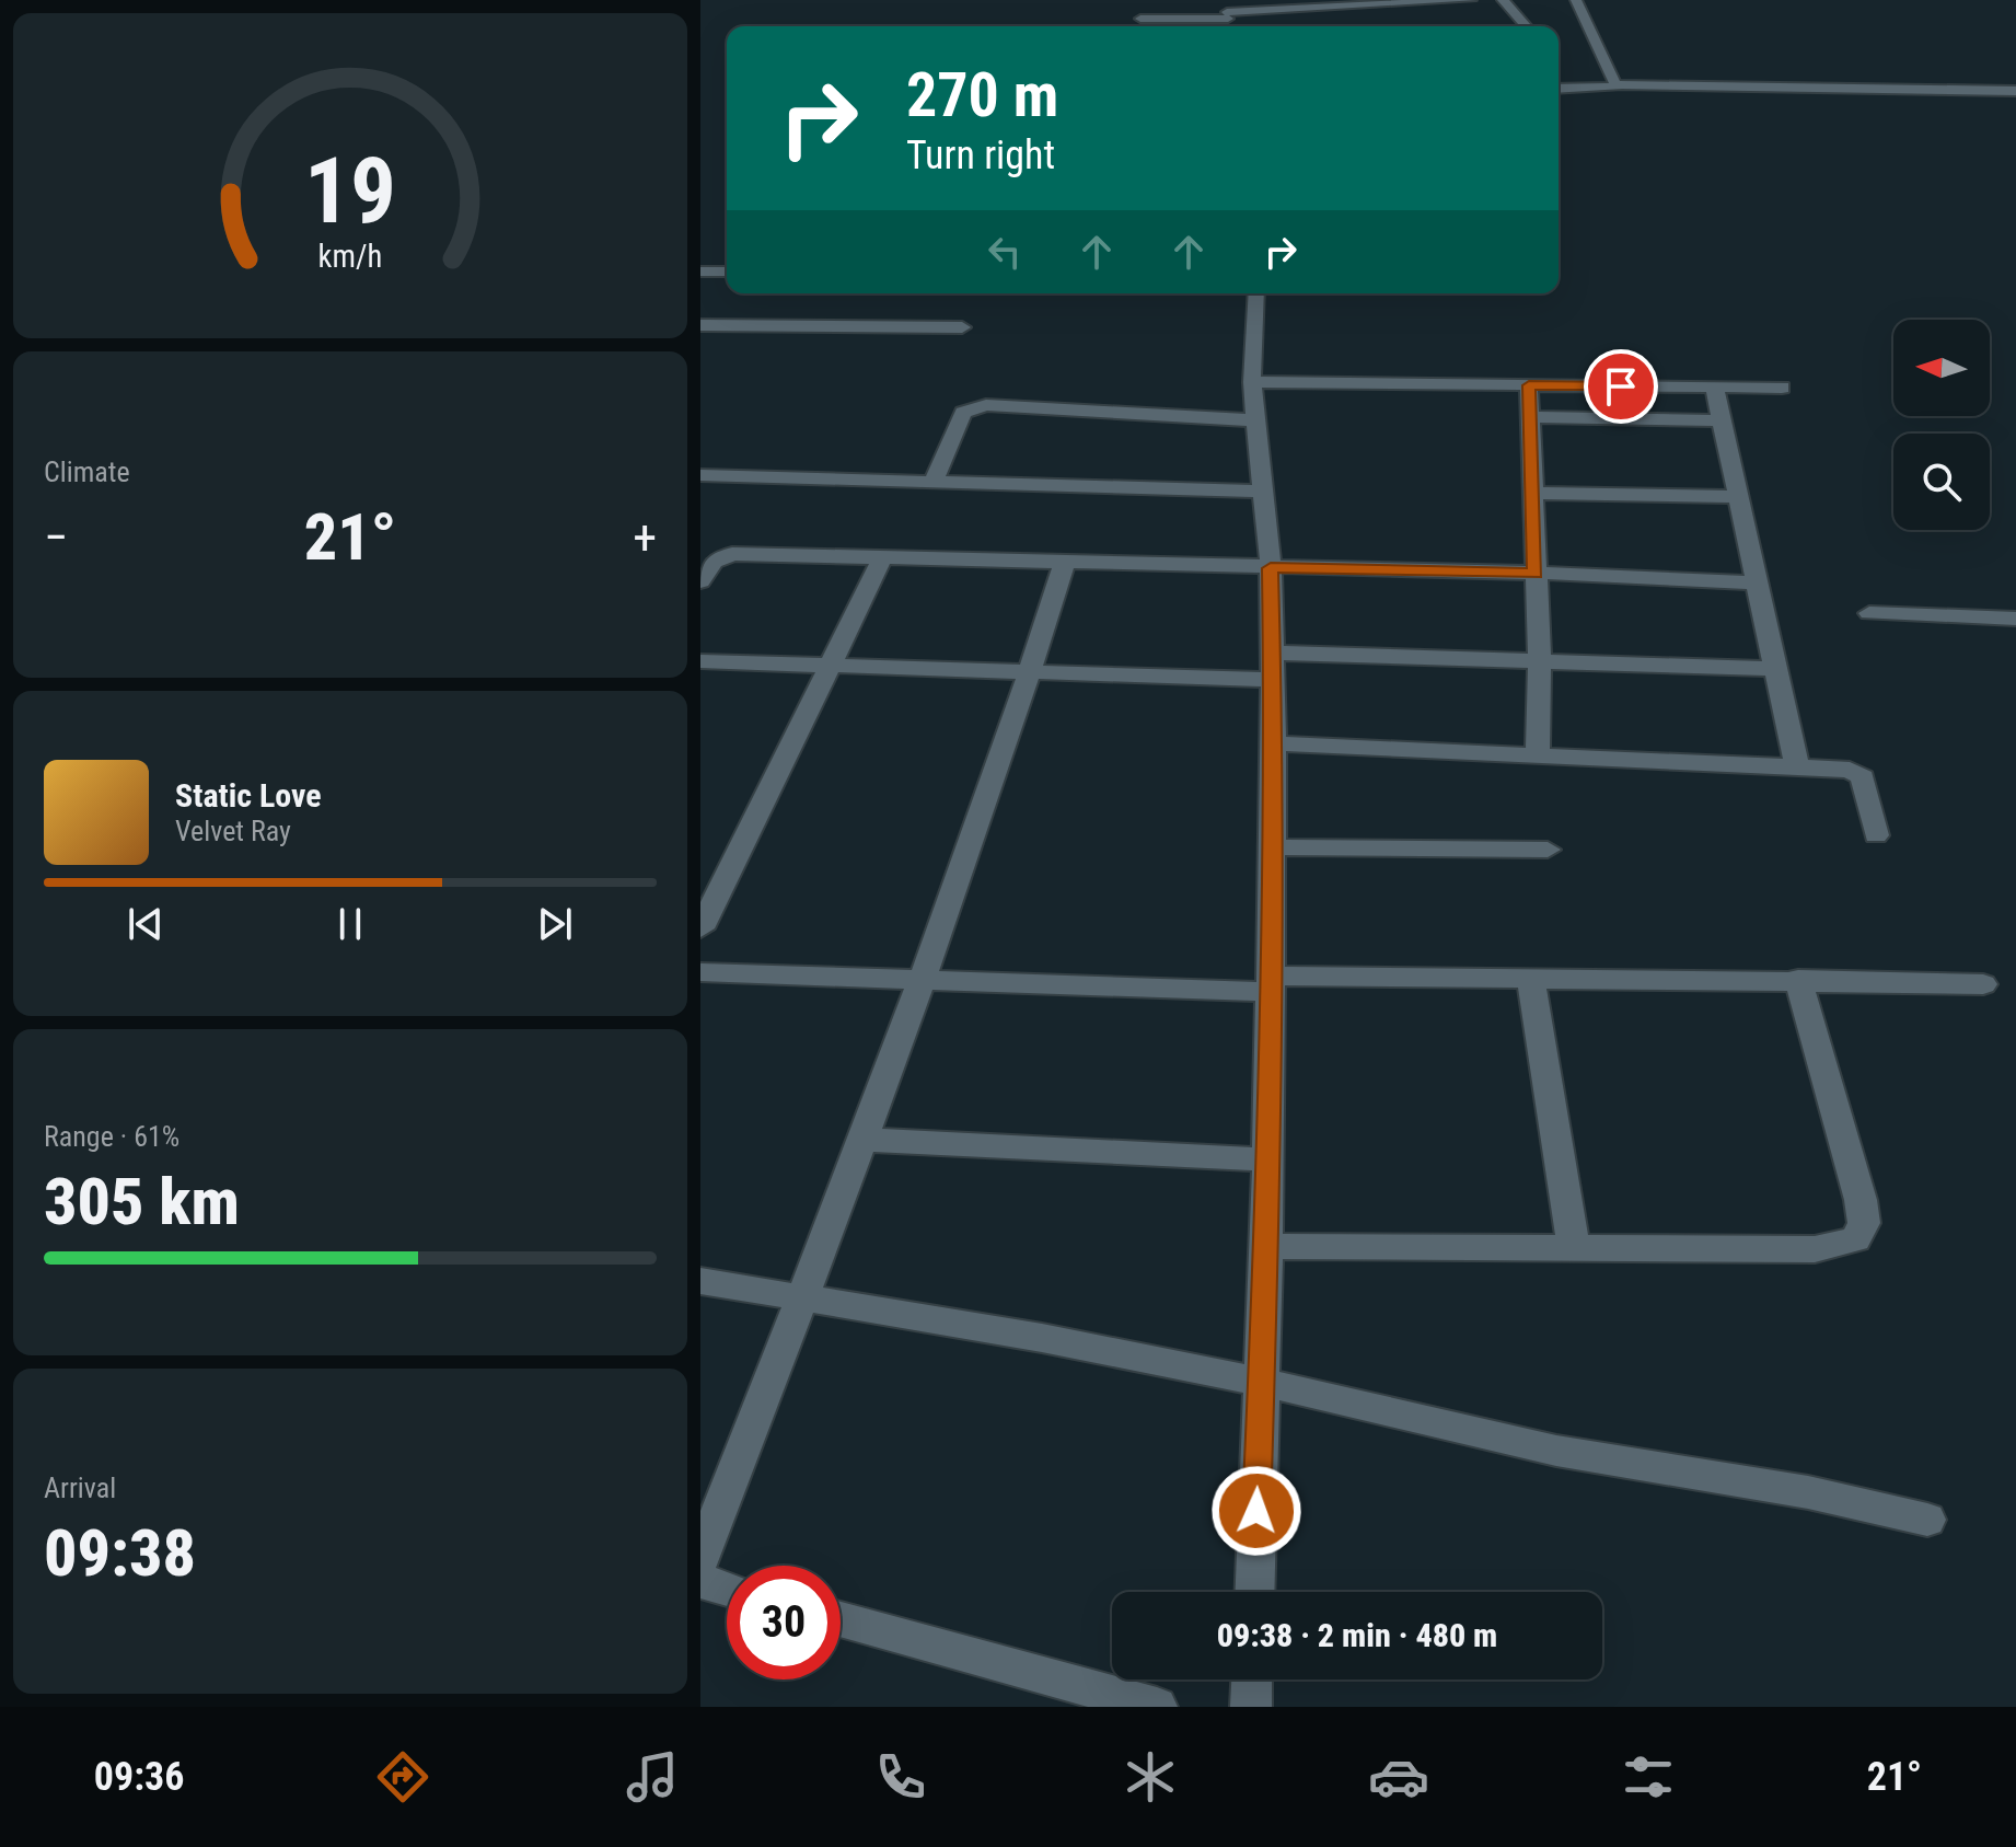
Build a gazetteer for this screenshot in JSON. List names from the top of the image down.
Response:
{
  "north": "left",
  "page": {
    "turn": ["270 m", "Turn right"],
    "tile": [
      "Climate",
      ["Range · 61%", "305 km"],
      ["Arrival", "09:38"]
    ],
    "heat": ["−", "21°", "+"],
    "song": ["Static Love", "Velvet Ray"],
    "limit": "30",
    "trip": "09:38 · 2 min · 480 m",
    "tabs": ["09:36", "21°"],
    "gauge": ["19", "km/h"]
  }
}
